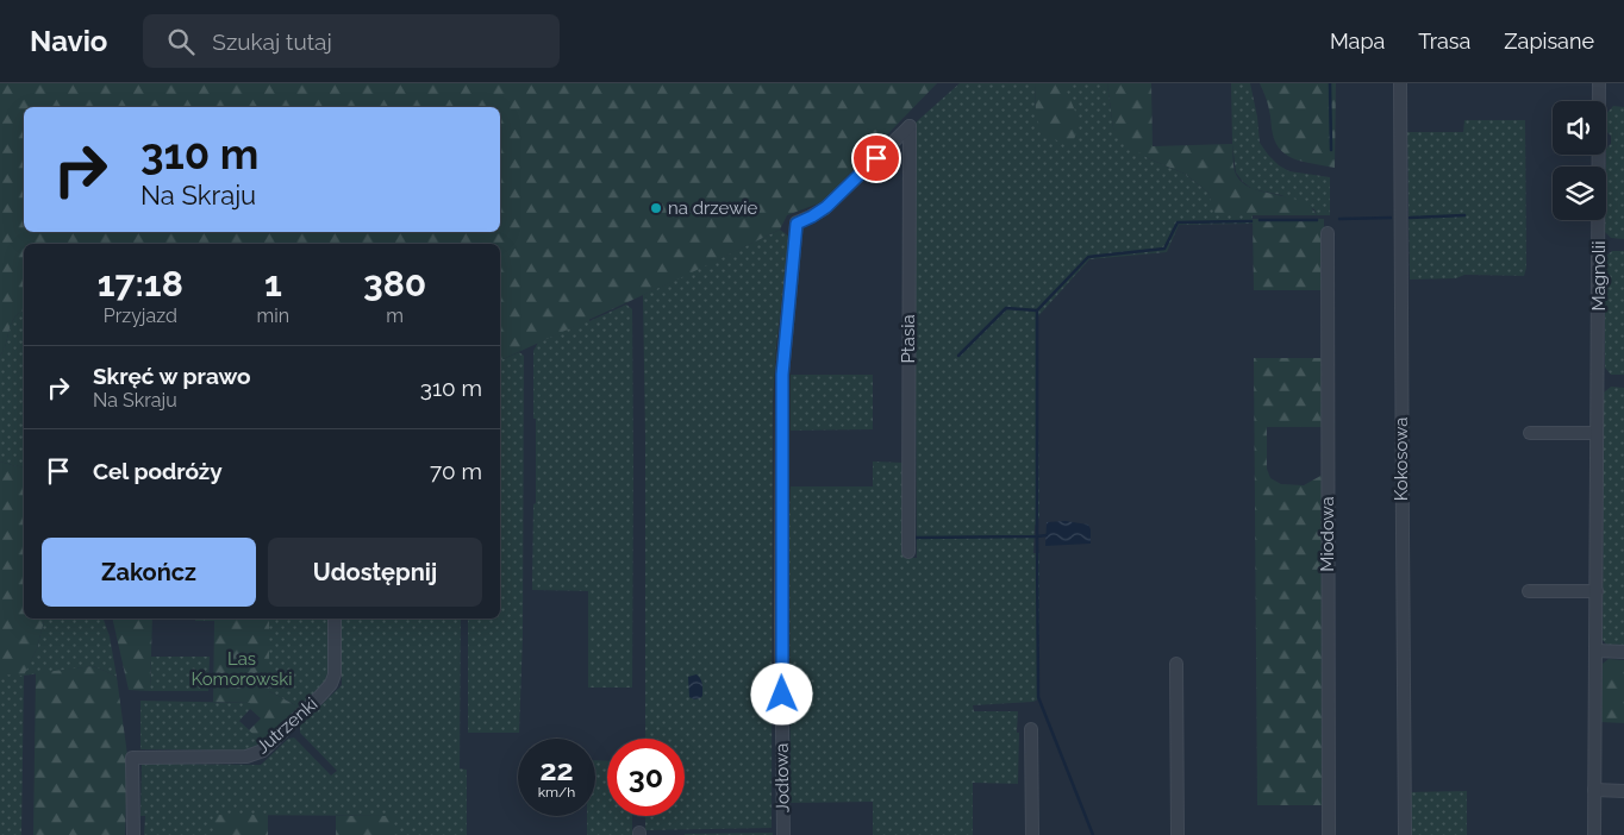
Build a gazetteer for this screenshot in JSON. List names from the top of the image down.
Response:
{
  "streets": {
    "street": [
      "Magnolii",
      "Ptasia",
      "Kokosowa",
      "Miodowa",
      "Jutrzenki",
      "Jodłowa"
    ]
  },
  "crossings": [
    ["Ptasia", "Jodłowa"]
  ],
  "parks": ["Las Komorowski"],
  "places": ["na drzewie"],
  "page": {
    "header": "Navio",
    "search": "Szukaj tutaj",
    "nav": ["Mapa", "Trasa", "Zapisane"],
    "turn": ["310 m", "Na Skraju"],
    "eta": [
      "17:18",
      "Przyjazd",
      "1",
      "min",
      "380",
      "m"
    ],
    "list": [
      {
        "name": "Skręć w prawo",
        "note": "Na Skraju",
        "value": "310 m"
      },
      {
        "name": "Cel podróży",
        "value": "70 m"
      }
    ],
    "buttons": ["Zakończ", "Udostępnij"],
    "speed": "22 km/h",
    "limit": "30"
  }
}
